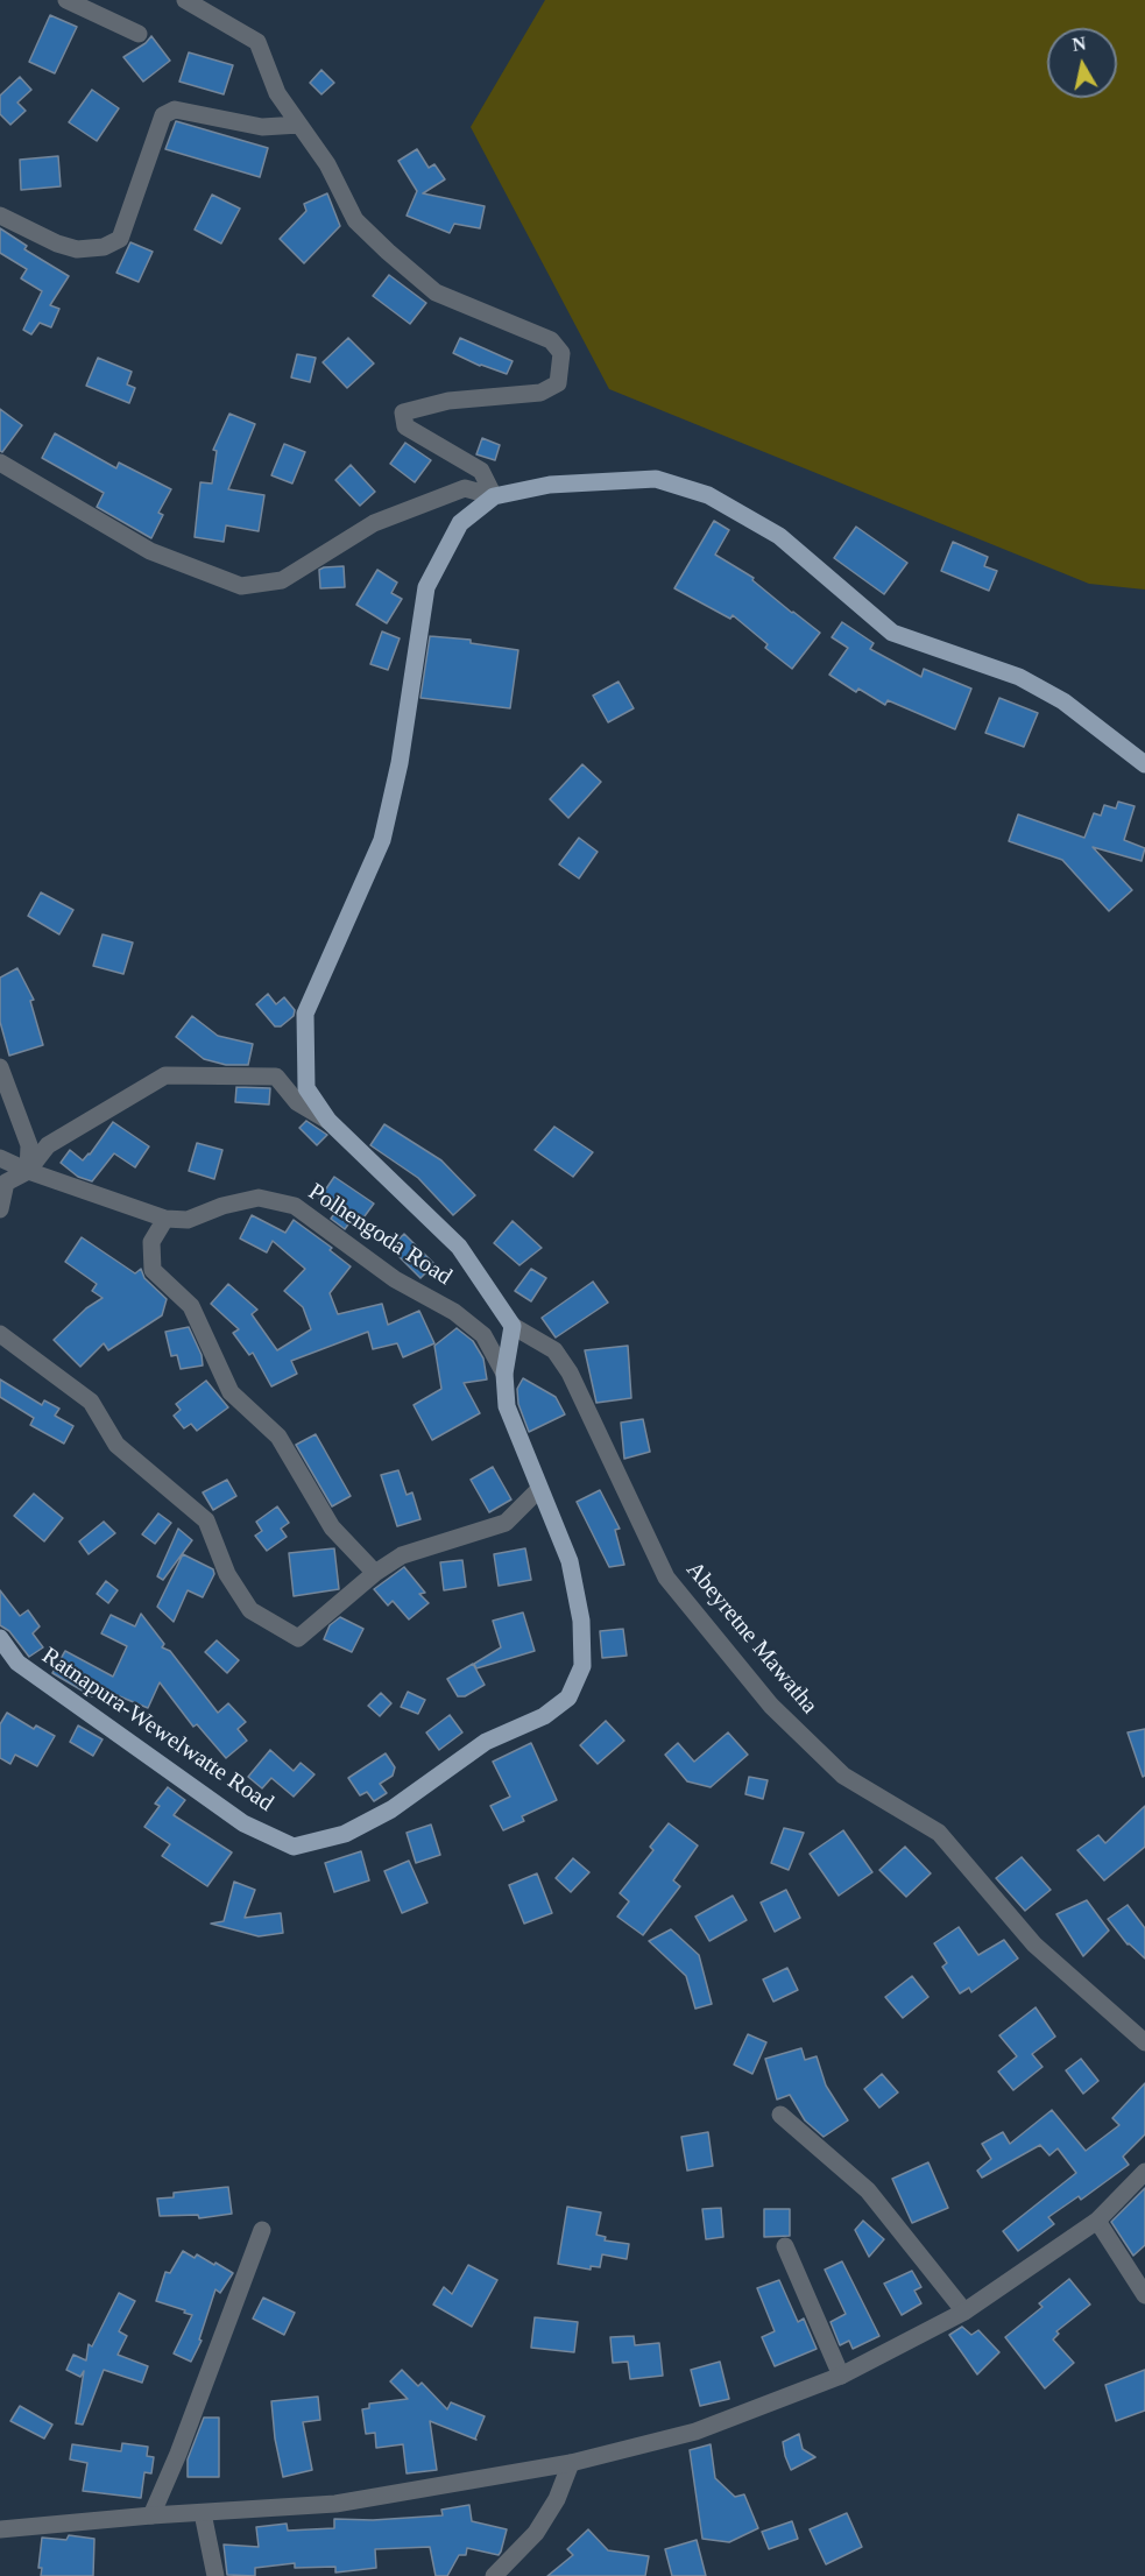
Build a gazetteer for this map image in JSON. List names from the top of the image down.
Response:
{
  "streets": {
    "main road": ["Ratnapura-Wewelwatte Road"],
    "street": ["Polhengoda Road", "Abeyretne Mawatha"]
  },
  "crossings": [
    ["Polhengoda Road", "Ratnapura-Wewelwatte Road"],
    ["Abeyretne Mawatha", "Ratnapura-Wewelwatte Road"]
  ],
  "north": "top"
}
